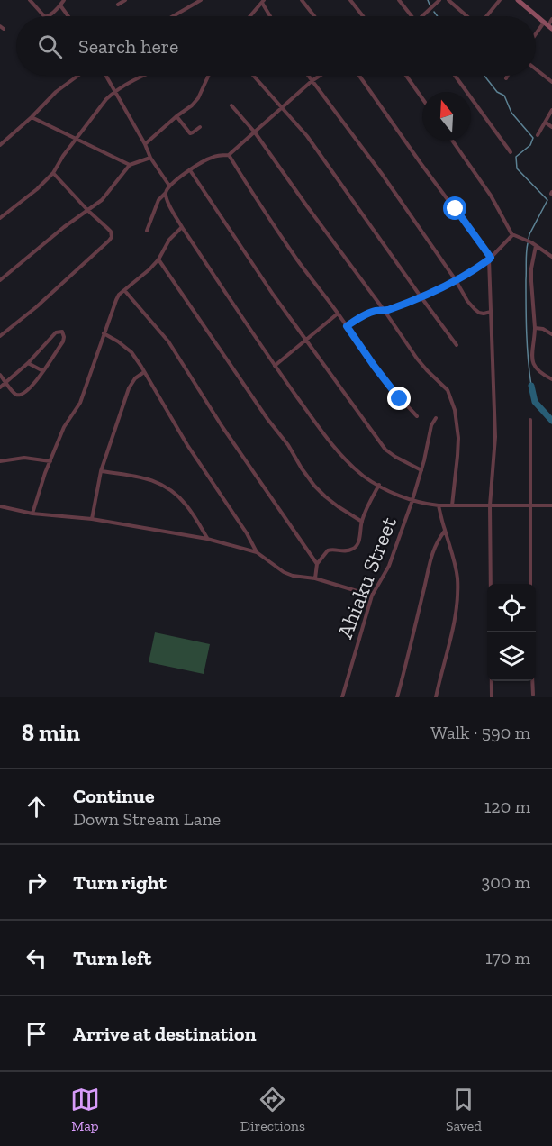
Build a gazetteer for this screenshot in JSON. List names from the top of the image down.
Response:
{
  "streets": {
    "street": ["Ahiaku Street"]
  },
  "north": "top",
  "page": {
    "search": "Search here",
    "heading": ["8 min", "Walk · 590 m"],
    "list": [
      ["Continue", "Down Stream Lane", "120 m"],
      ["Turn right", "300 m"],
      ["Turn left", "170 m"],
      "Arrive at destination"
    ],
    "nav": ["Map", "Directions", "Saved"]
  }
}
